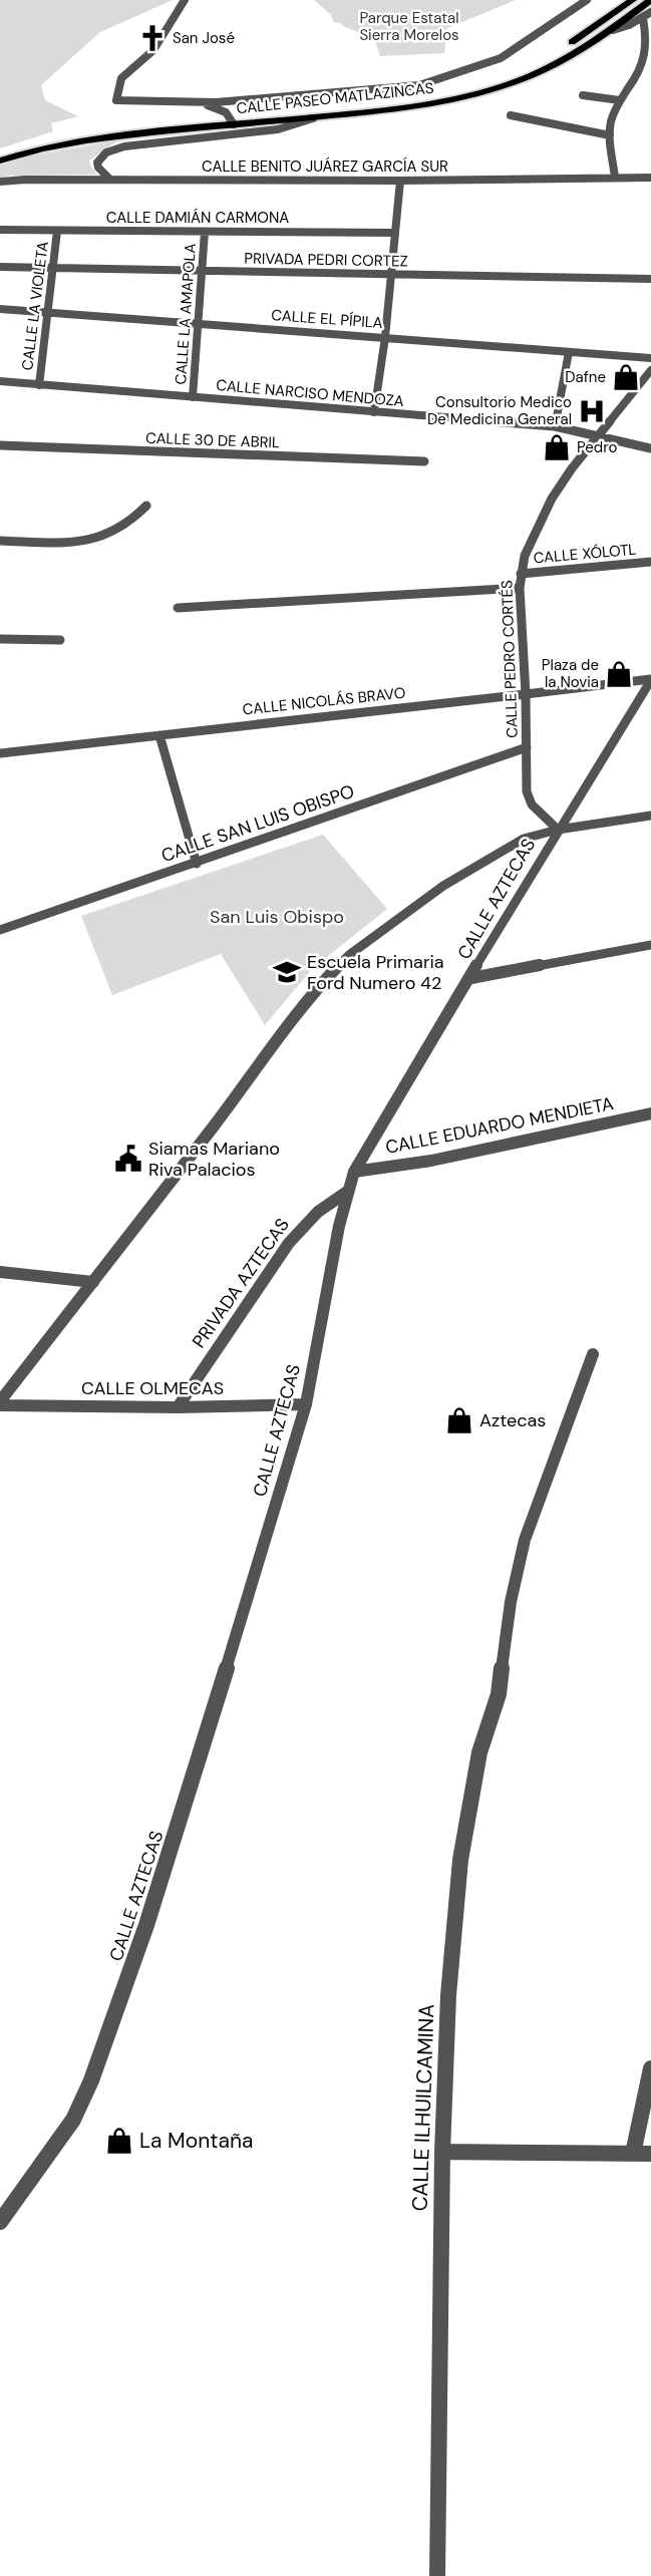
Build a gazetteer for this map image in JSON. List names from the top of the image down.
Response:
{
  "streets": {
    "highway": ["CALLE PASEO MATLAZINCAS"],
    "street": [
      "CALLE BENITO JUÁREZ GARCÍA SUR",
      "CALLE DAMIÁN CARMONA",
      "PRIVADA PEDRI CORTEZ",
      "CALLE LA VIOLETA",
      "CALLE LA AMAPOLA",
      "CALLE EL PÍPILA",
      "CALLE NARCISO MENDOZA",
      "CALLE 30 DE ABRIL",
      "CALLE XÓLOTL",
      "CALLE PEDRO CORTÉS",
      "CALLE NICOLÁS BRAVO",
      "CALLE SAN LUIS OBISPO",
      "CALLE AZTECAS",
      "CALLE EDUARDO MENDIETA",
      "PRIVADA AZTECAS",
      "CALLE OLMECAS",
      "CALLE ILHUILCAMINA"
    ]
  },
  "crossings": [
    ["CALLE DAMIÁN CARMONA", "CALLE LA VIOLETA"],
    ["CALLE DAMIÁN CARMONA", "CALLE LA AMAPOLA"],
    ["PRIVADA PEDRI CORTEZ", "CALLE LA VIOLETA"],
    ["PRIVADA PEDRI CORTEZ", "CALLE LA AMAPOLA"],
    ["CALLE LA VIOLETA", "CALLE EL PÍPILA"],
    ["CALLE LA VIOLETA", "CALLE NARCISO MENDOZA"],
    ["CALLE LA AMAPOLA", "CALLE EL PÍPILA"],
    ["CALLE LA AMAPOLA", "CALLE NARCISO MENDOZA"],
    ["CALLE NARCISO MENDOZA", "CALLE PEDRO CORTÉS"],
    ["CALLE XÓLOTL", "CALLE PEDRO CORTÉS"],
    ["CALLE PEDRO CORTÉS", "CALLE NICOLÁS BRAVO"],
    ["CALLE PEDRO CORTÉS", "CALLE SAN LUIS OBISPO"],
    ["CALLE PEDRO CORTÉS", "CALLE AZTECAS"],
    ["CALLE NICOLÁS BRAVO", "CALLE AZTECAS"],
    ["CALLE AZTECAS", "CALLE EDUARDO MENDIETA"],
    ["CALLE AZTECAS", "PRIVADA AZTECAS"],
    ["CALLE AZTECAS", "CALLE OLMECAS"],
    ["PRIVADA AZTECAS", "CALLE OLMECAS"]
  ],
  "parks": ["Parque Estatal Sierra Morelos", "San Luis Obispo"],
  "places": {
    "church": ["San José"],
    "shop": [
      "Dafne",
      "Pedro",
      "Plaza de la Novia",
      "Aztecas",
      "La Montaña"
    ],
    "hospital": ["Consultorio Medico De Medicina General"],
    "school or university": ["Escuela Primaria Ford Numero 42"],
    "public building": ["Siamas Mariano Riva Palacios"]
  }
}
